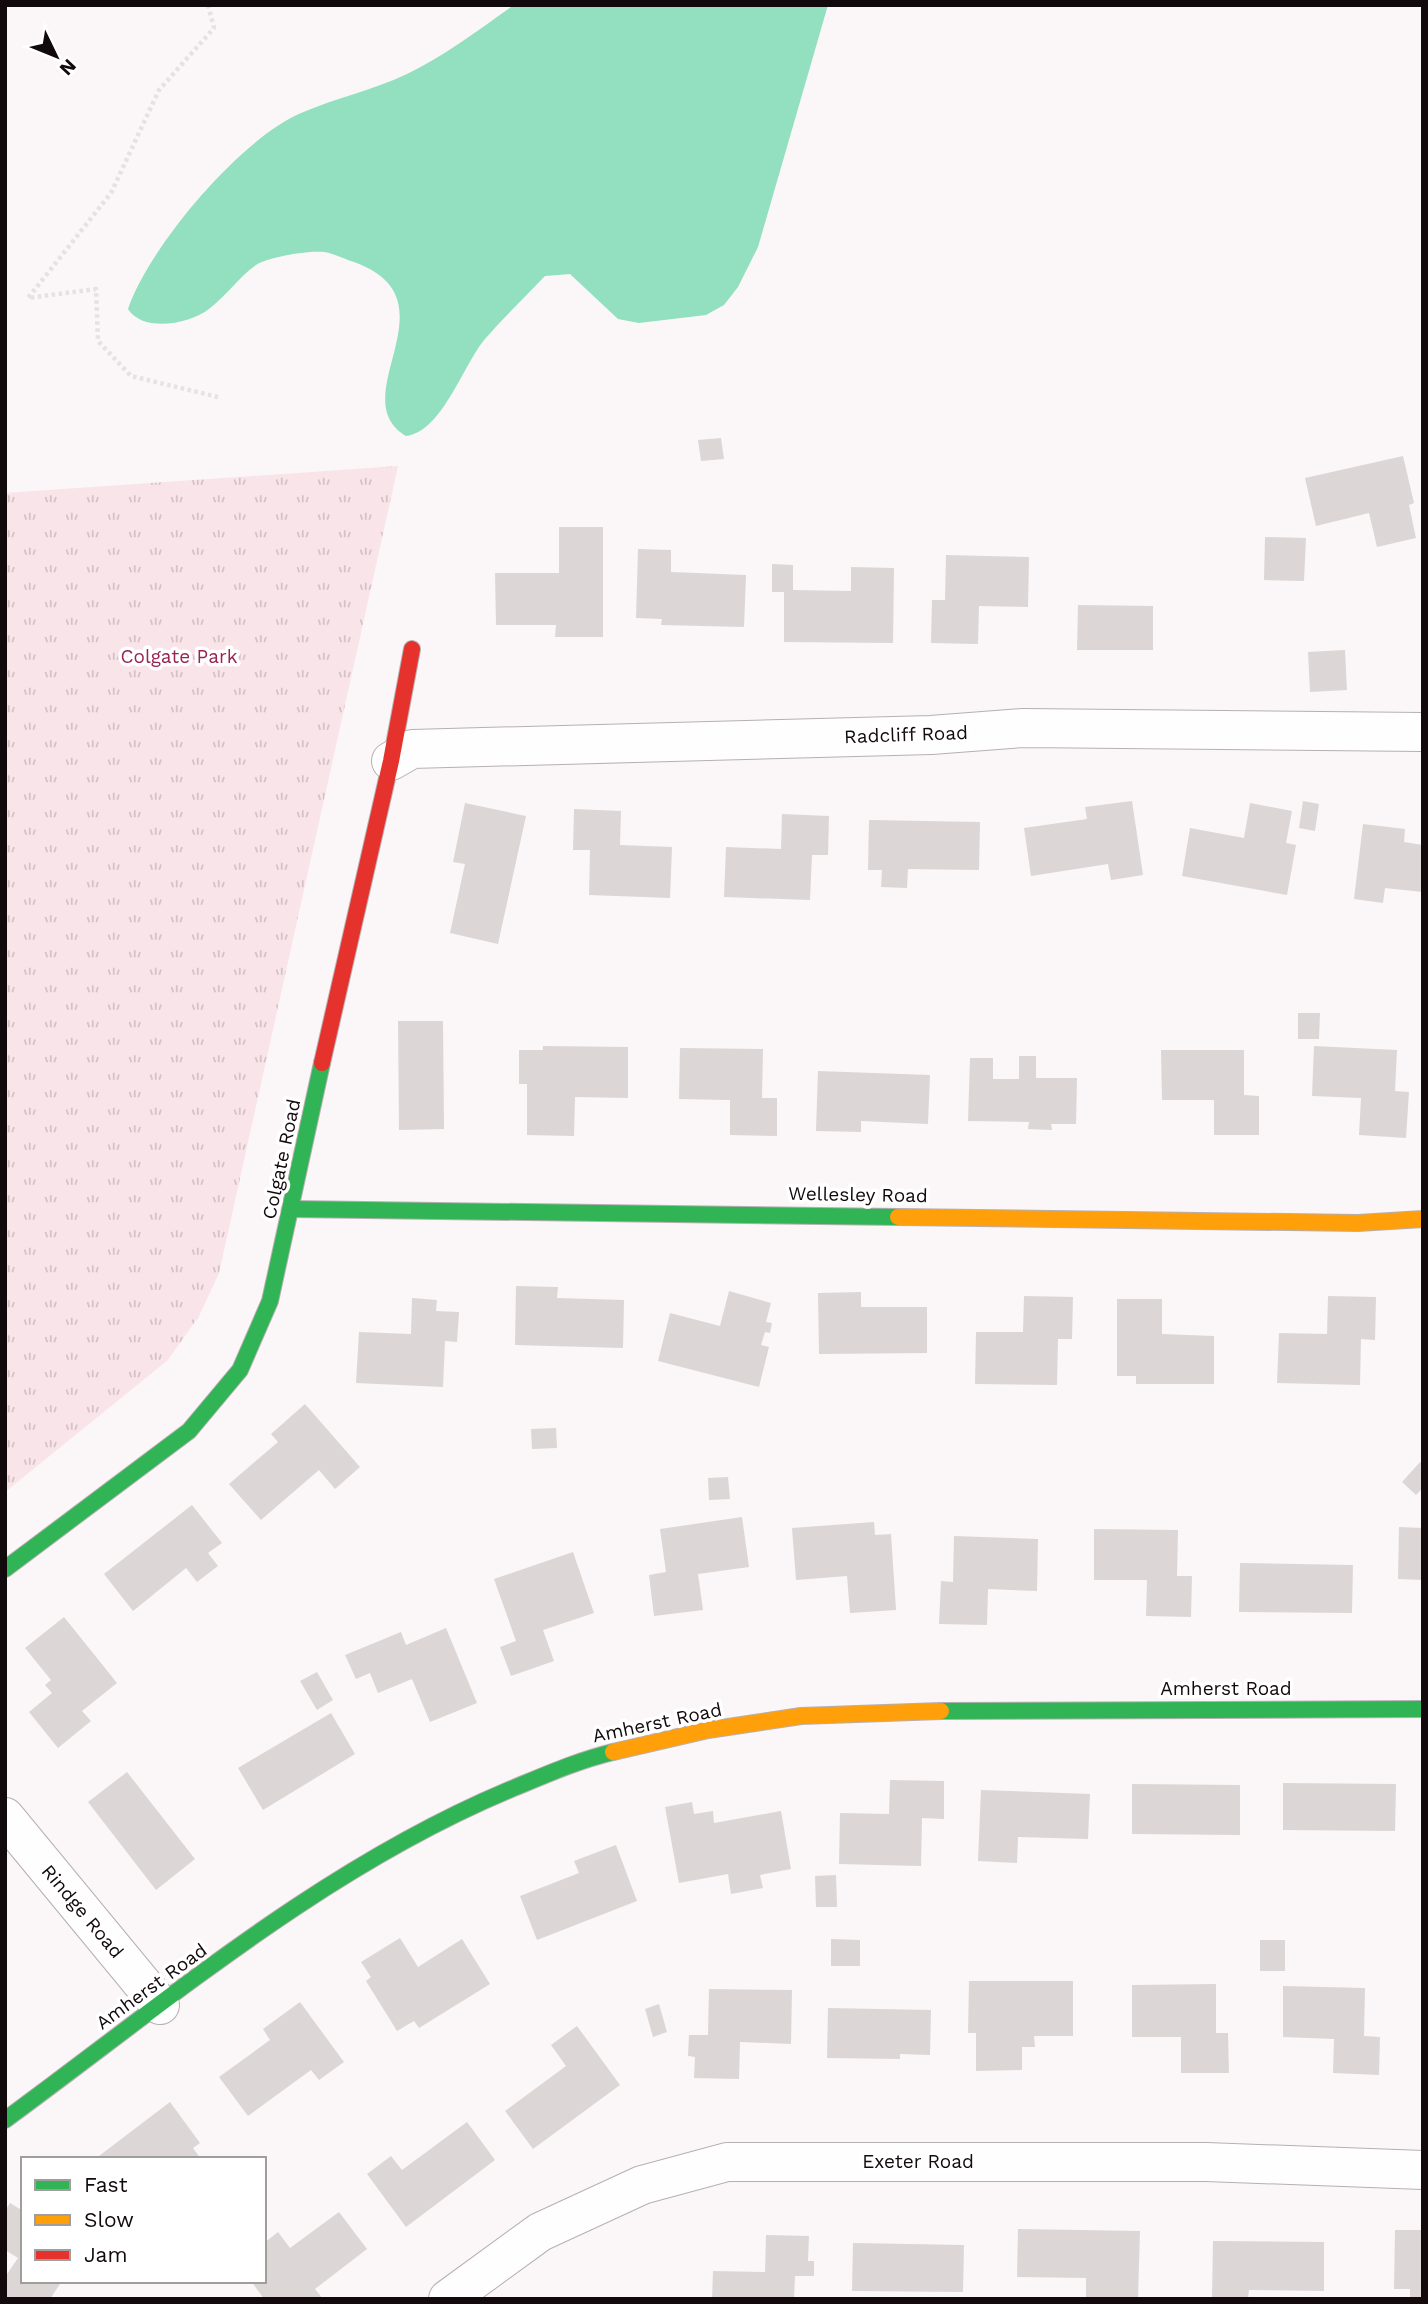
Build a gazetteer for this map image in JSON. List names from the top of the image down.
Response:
{
  "streets": {
    "street": [
      "Radcliff Road",
      "Colgate Road",
      "Wellesley Road",
      "Amherst Road",
      "Rindge Road",
      "Exeter Road"
    ]
  },
  "crossings": [
    ["Radcliff Road", "Colgate Road"],
    ["Colgate Road", "Wellesley Road"],
    ["Amherst Road", "Rindge Road"]
  ],
  "parks": ["Colgate Park"],
  "legend": ["Fast", "Slow", "Jam"],
  "north": "bottom right"
}
